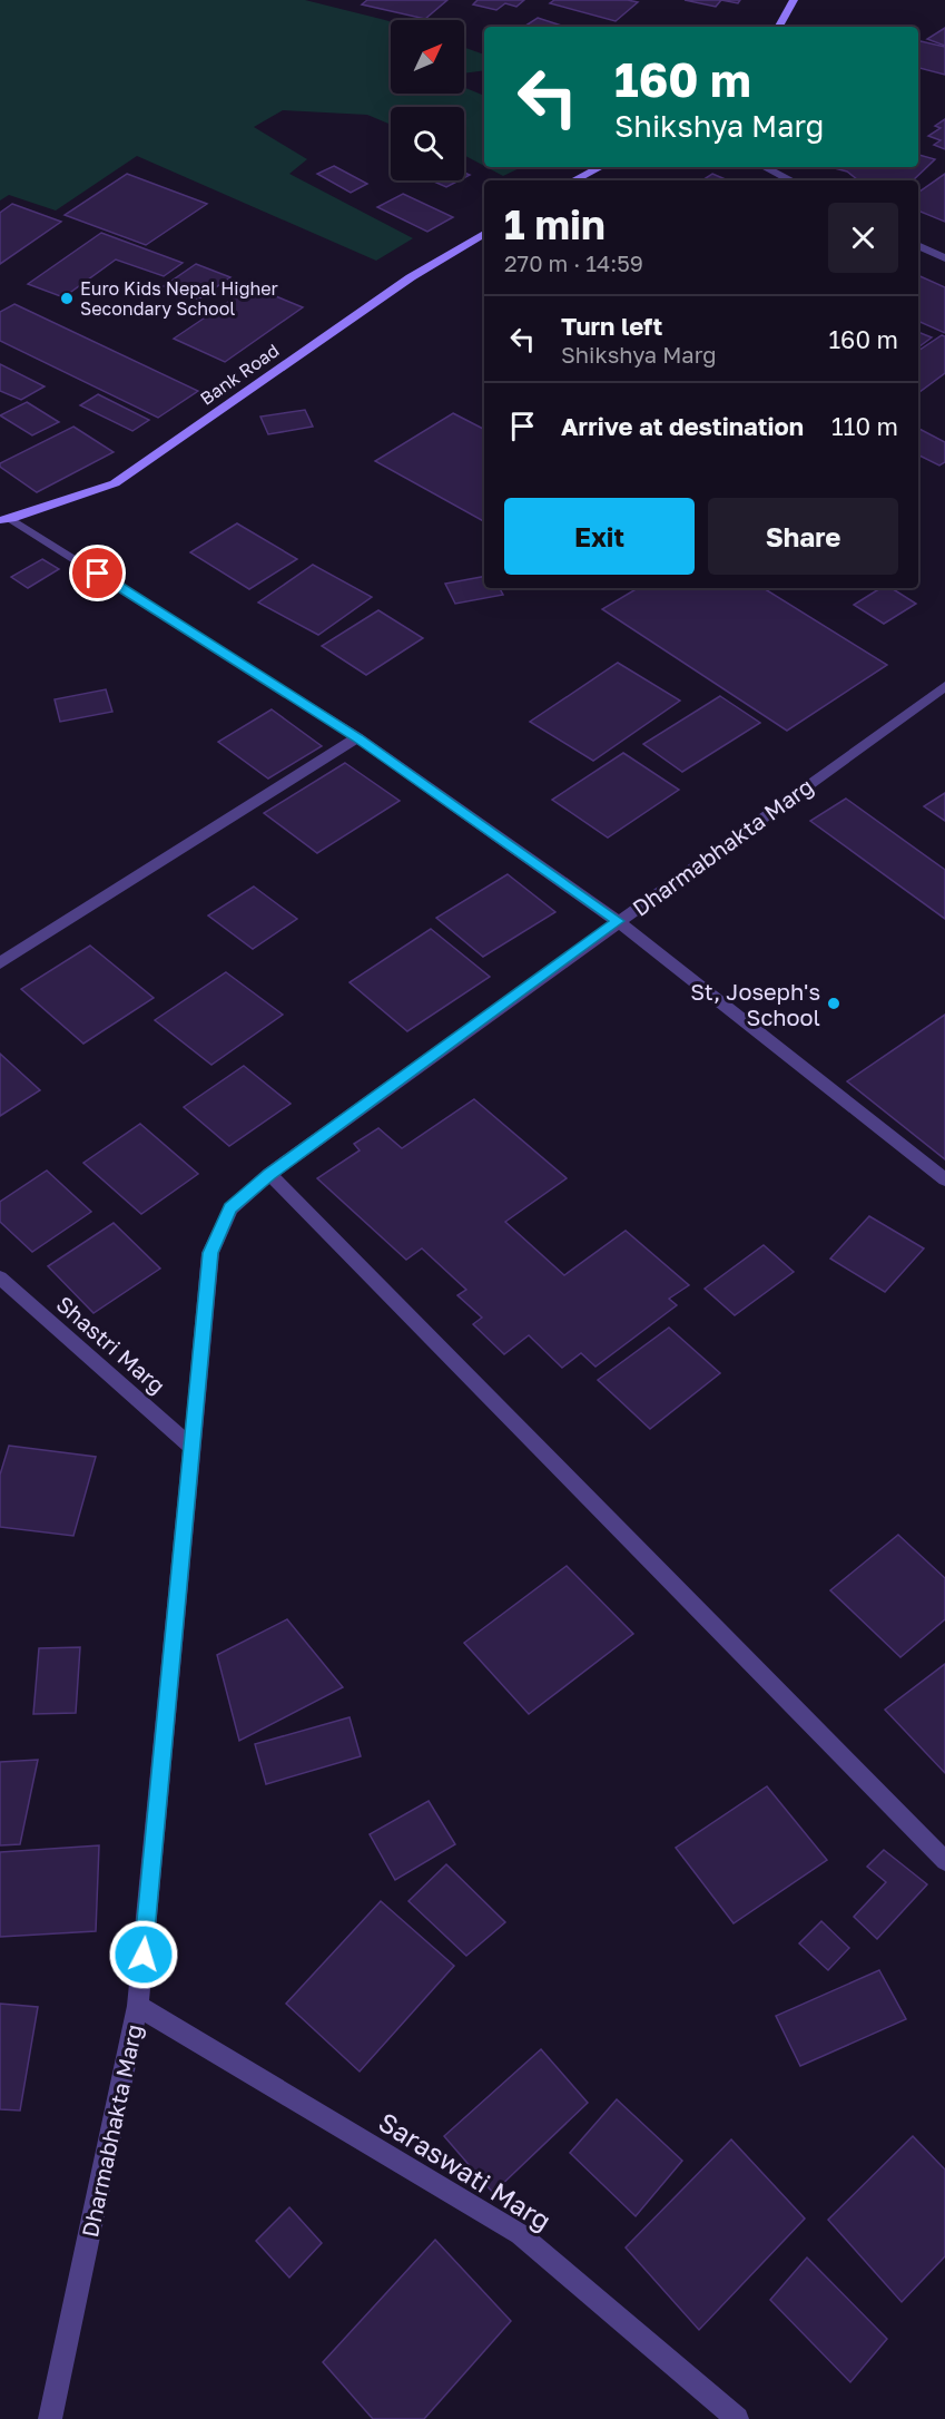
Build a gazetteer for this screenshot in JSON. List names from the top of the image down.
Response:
{
  "streets": {
    "main road": ["Bank Road"],
    "street": ["Dharmabhakta Marg", "Shastri Marg", "Saraswati Marg"]
  },
  "crossings": [
    ["Dharmabhakta Marg", "Shastri Marg"],
    ["Dharmabhakta Marg", "Saraswati Marg"]
  ],
  "places": ["Euro Kids Nepal Higher Secondary School", "St, Joseph's School"],
  "north": "top right",
  "page": {
    "turn": ["160 m", "Shikshya Marg"],
    "heading": ["1 min", "270 m · 14:59"],
    "list": [
      {
        "name": "Turn left",
        "note": "Shikshya Marg",
        "value": "160 m"
      },
      {
        "name": "Arrive at destination",
        "value": "110 m"
      }
    ],
    "buttons": ["Exit", "Share"]
  }
}
